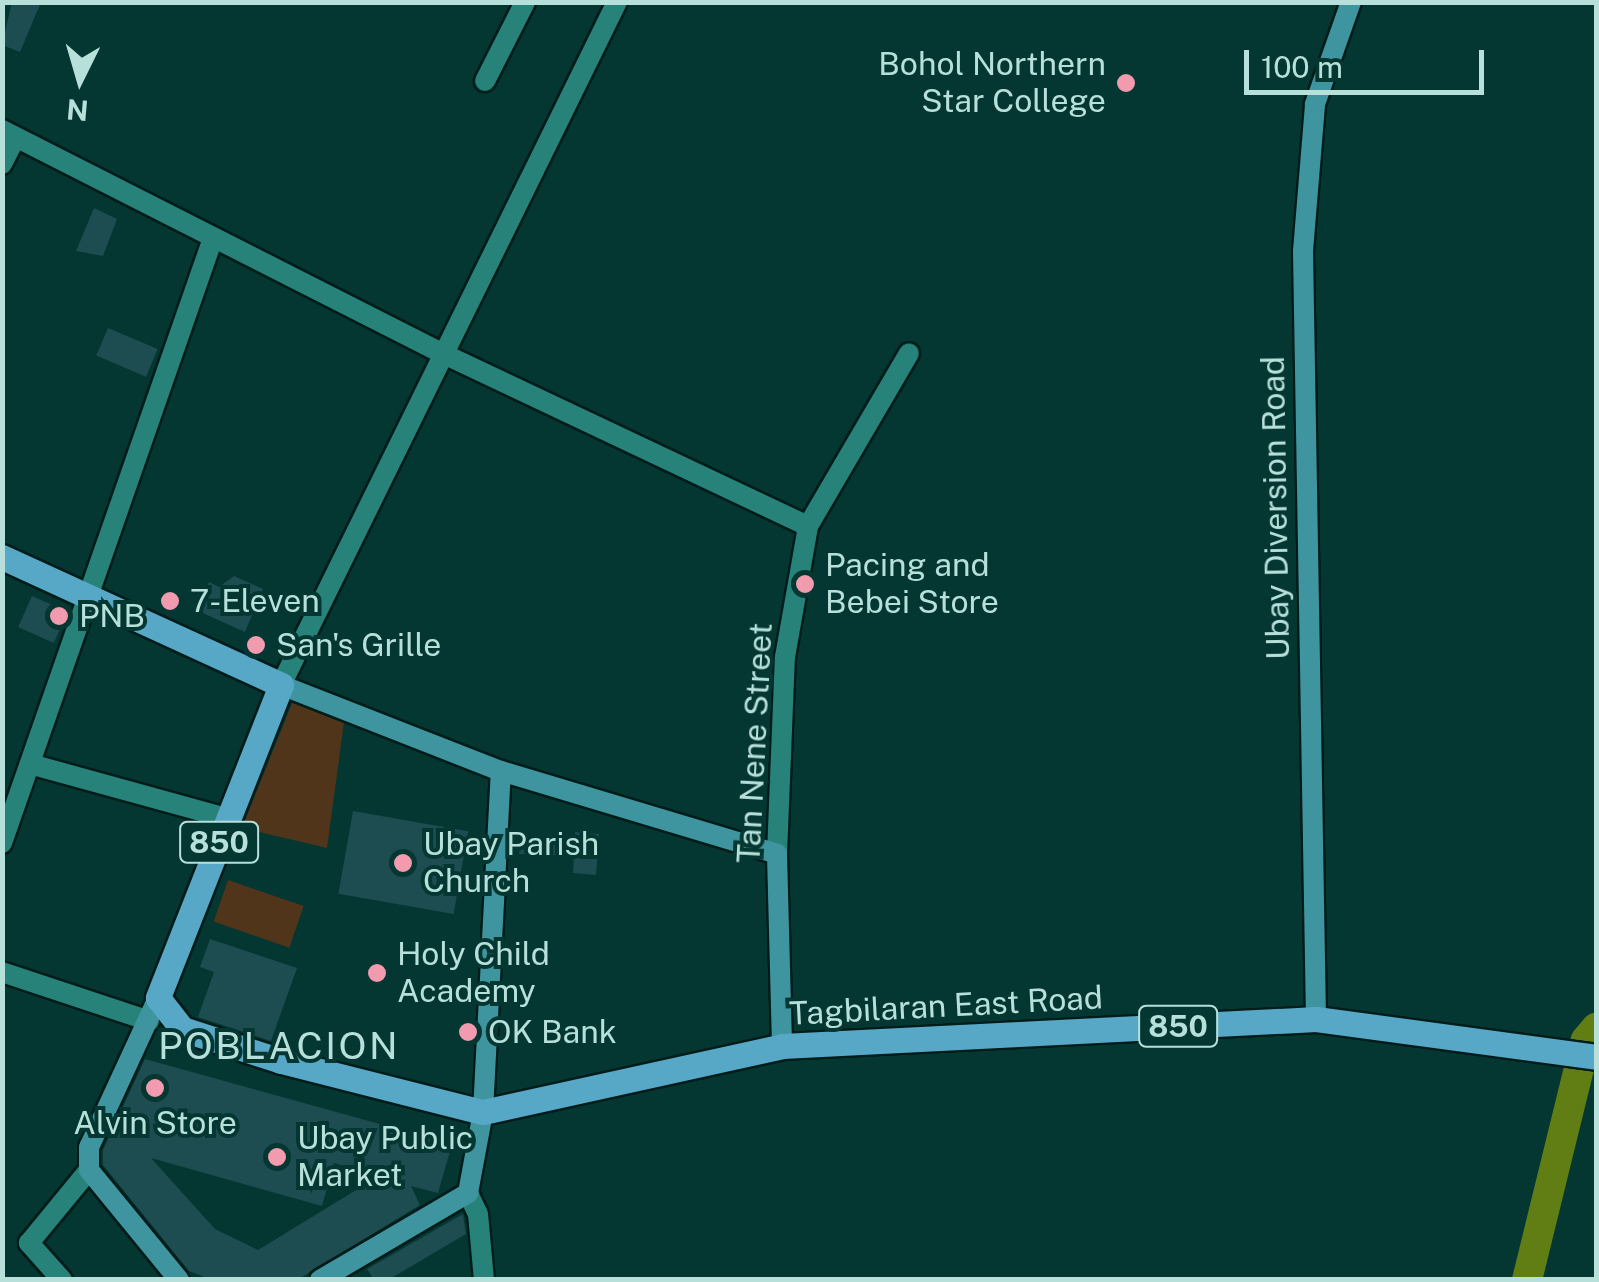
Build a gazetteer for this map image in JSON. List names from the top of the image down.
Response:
{
  "streets": {
    "main road": ["850", "Tagbilaran East Road"],
    "street": ["Ubay Diversion Road", "Tan Nene Street"]
  },
  "crossings": [
    ["Ubay Diversion Road", "Tagbilaran East Road"],
    ["Tan Nene Street", "Tagbilaran East Road"],
    ["850", "Tagbilaran East Road"]
  ],
  "districts": ["POBLACION"],
  "places": [
    "Bohol Northern Star College",
    "Pacing and Bebei Store",
    "7-Eleven",
    "PNB",
    "San's Grille",
    "Ubay Parish Church",
    "Holy Child Academy",
    "OK Bank",
    "Alvin Store",
    "Ubay Public Market"
  ],
  "scale_bar": "100 m",
  "north": "bottom"
}
